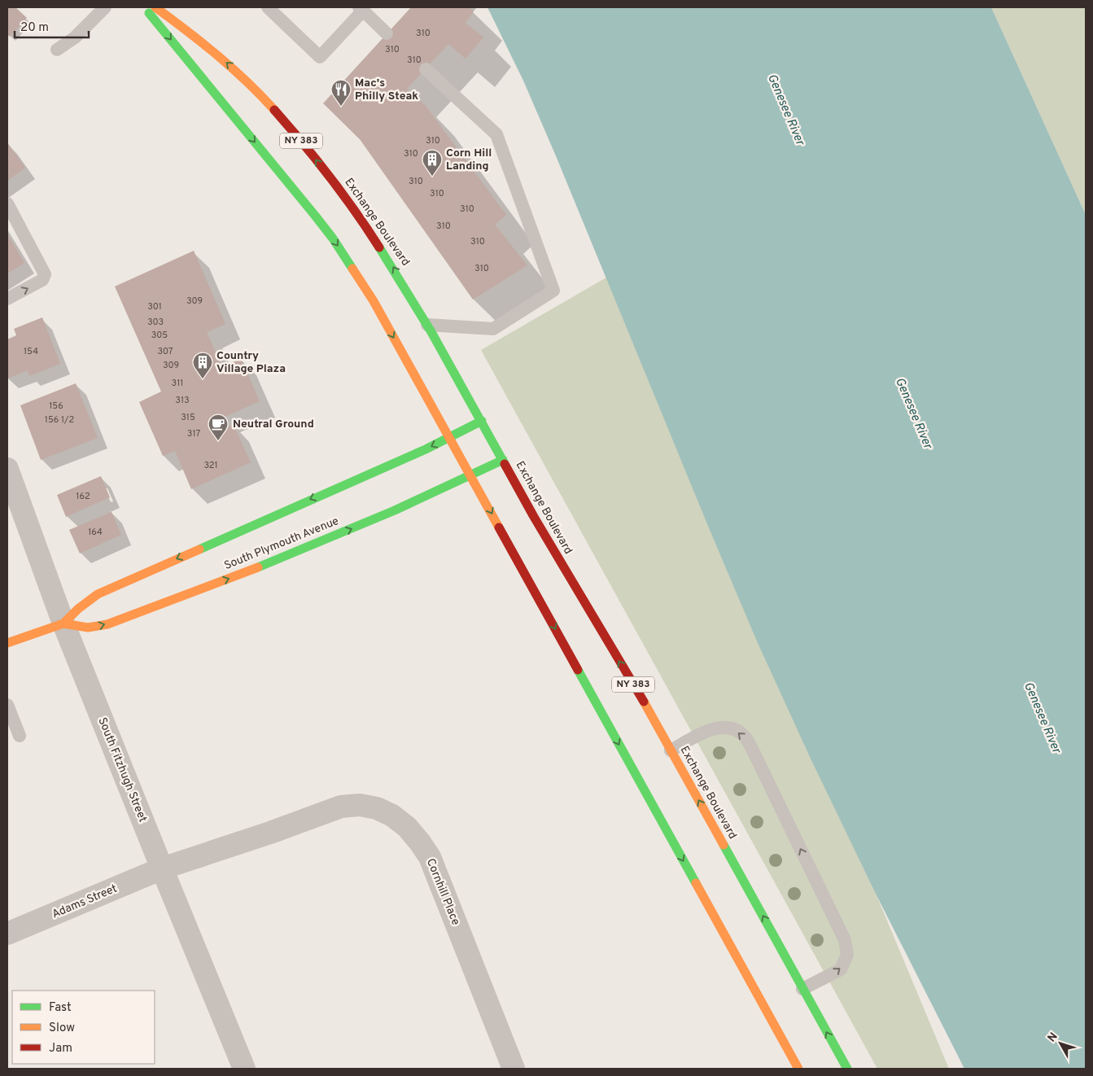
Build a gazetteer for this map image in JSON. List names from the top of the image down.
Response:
{
  "streets": {
    "main road": ["NY 383", "Exchange Boulevard", "South Plymouth Avenue"],
    "street": ["South Fitzhugh Street", "Cornhill Place", "Adams Street"]
  },
  "crossings": [
    ["NY 383", "South Plymouth Avenue"],
    ["Exchange Boulevard", "South Plymouth Avenue"],
    ["South Plymouth Avenue", "South Fitzhugh Street"],
    ["South Fitzhugh Street", "Cornhill Place"],
    ["South Fitzhugh Street", "Adams Street"],
    ["Cornhill Place", "Adams Street"]
  ],
  "water": ["Genesee River"],
  "places": {
    "restaurant": ["Mac's Philly Steak"],
    "building": ["Corn Hill Landing", "Country Village Plaza"],
    "cafe": ["Neutral Ground"]
  },
  "house_numbers": [
    "310",
    "310",
    "310",
    "310",
    "310",
    "310",
    "310",
    "310",
    "310",
    "310",
    "310",
    "309",
    "301",
    "303",
    "305",
    "154",
    "307",
    "309",
    "311",
    "313",
    "156",
    "315",
    "156 1/2",
    "317",
    "321",
    "162",
    "164"
  ],
  "legend": ["Fast", "Slow", "Jam"],
  "scale_bar": "20 m",
  "north": "top left"
}
